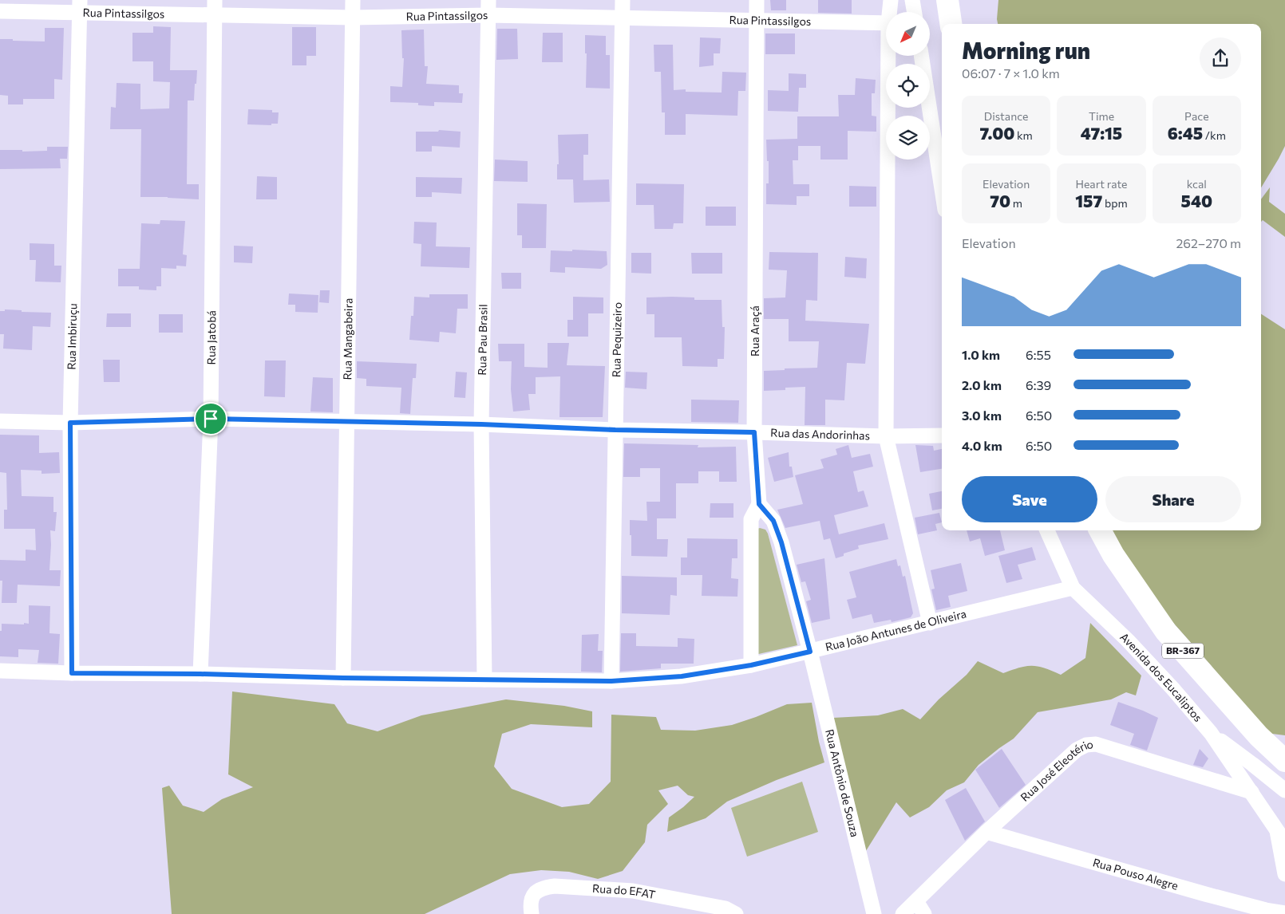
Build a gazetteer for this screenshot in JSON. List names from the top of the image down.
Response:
{
  "streets": {
    "main road": ["BR-367"],
    "street": [
      "Rua Pintassilgos",
      "Rua Araçá",
      "Rua Imbiruçu",
      "Rua Jatobá",
      "Rua Mangabeira",
      "Rua Pau Brasil",
      "Rua Pequizeiro",
      "Rua das Andorinhas",
      "Rua João Antunes de Oliveira",
      "Avenida dos Eucaliptos",
      "Rua José Eleotério",
      "Rua Antônio de Souza",
      "Rua Pouso Alegre",
      "Rua do EFAT"
    ]
  },
  "crossings": [
    ["Rua Pintassilgos", "Rua Araçá"],
    ["Rua Pintassilgos", "Rua Imbiruçu"],
    ["Rua Pintassilgos", "Rua Jatobá"],
    ["Rua Pintassilgos", "Rua Mangabeira"],
    ["Rua Pintassilgos", "Rua Pau Brasil"],
    ["Rua Pintassilgos", "Rua Pequizeiro"],
    ["Rua Araçá", "Rua das Andorinhas"],
    ["Rua Imbiruçu", "Rua das Andorinhas"],
    ["Rua Imbiruçu", "Rua João Antunes de Oliveira"],
    ["Rua Jatobá", "Rua das Andorinhas"],
    ["Rua Jatobá", "Rua João Antunes de Oliveira"],
    ["Rua Mangabeira", "Rua das Andorinhas"],
    ["Rua Mangabeira", "Rua João Antunes de Oliveira"],
    ["Rua Pau Brasil", "Rua das Andorinhas"],
    ["Rua Pau Brasil", "Rua João Antunes de Oliveira"],
    ["Rua Pequizeiro", "Rua das Andorinhas"],
    ["Rua Pequizeiro", "Rua João Antunes de Oliveira"],
    ["Rua João Antunes de Oliveira", "Avenida dos Eucaliptos"],
    ["Rua João Antunes de Oliveira", "Rua Antônio de Souza"],
    ["Avenida dos Eucaliptos", "Rua José Eleotério"],
    ["Rua José Eleotério", "Rua Pouso Alegre"]
  ],
  "north": "bottom left",
  "page": {
    "heading": ["Morning run", "06:07 · 7 × 1.0 km"],
    "stats": [
      ["Distance", "7.00 km"],
      ["Time", "47:15"],
      ["Pace", "6:45 /km"],
      ["Elevation", "70 m"],
      ["Heart rate", "157 bpm"],
      ["kcal", "540"]
    ],
    "chart": ["Elevation", "262–270 m"],
    "list": [
      {
        "name": "1.0 km",
        "note": "6:55"
      },
      {
        "name": "2.0 km",
        "note": "6:39"
      },
      {
        "name": "3.0 km",
        "note": "6:50"
      },
      {
        "name": "4.0 km",
        "note": "6:50"
      }
    ],
    "buttons": ["Save", "Share"]
  }
}
